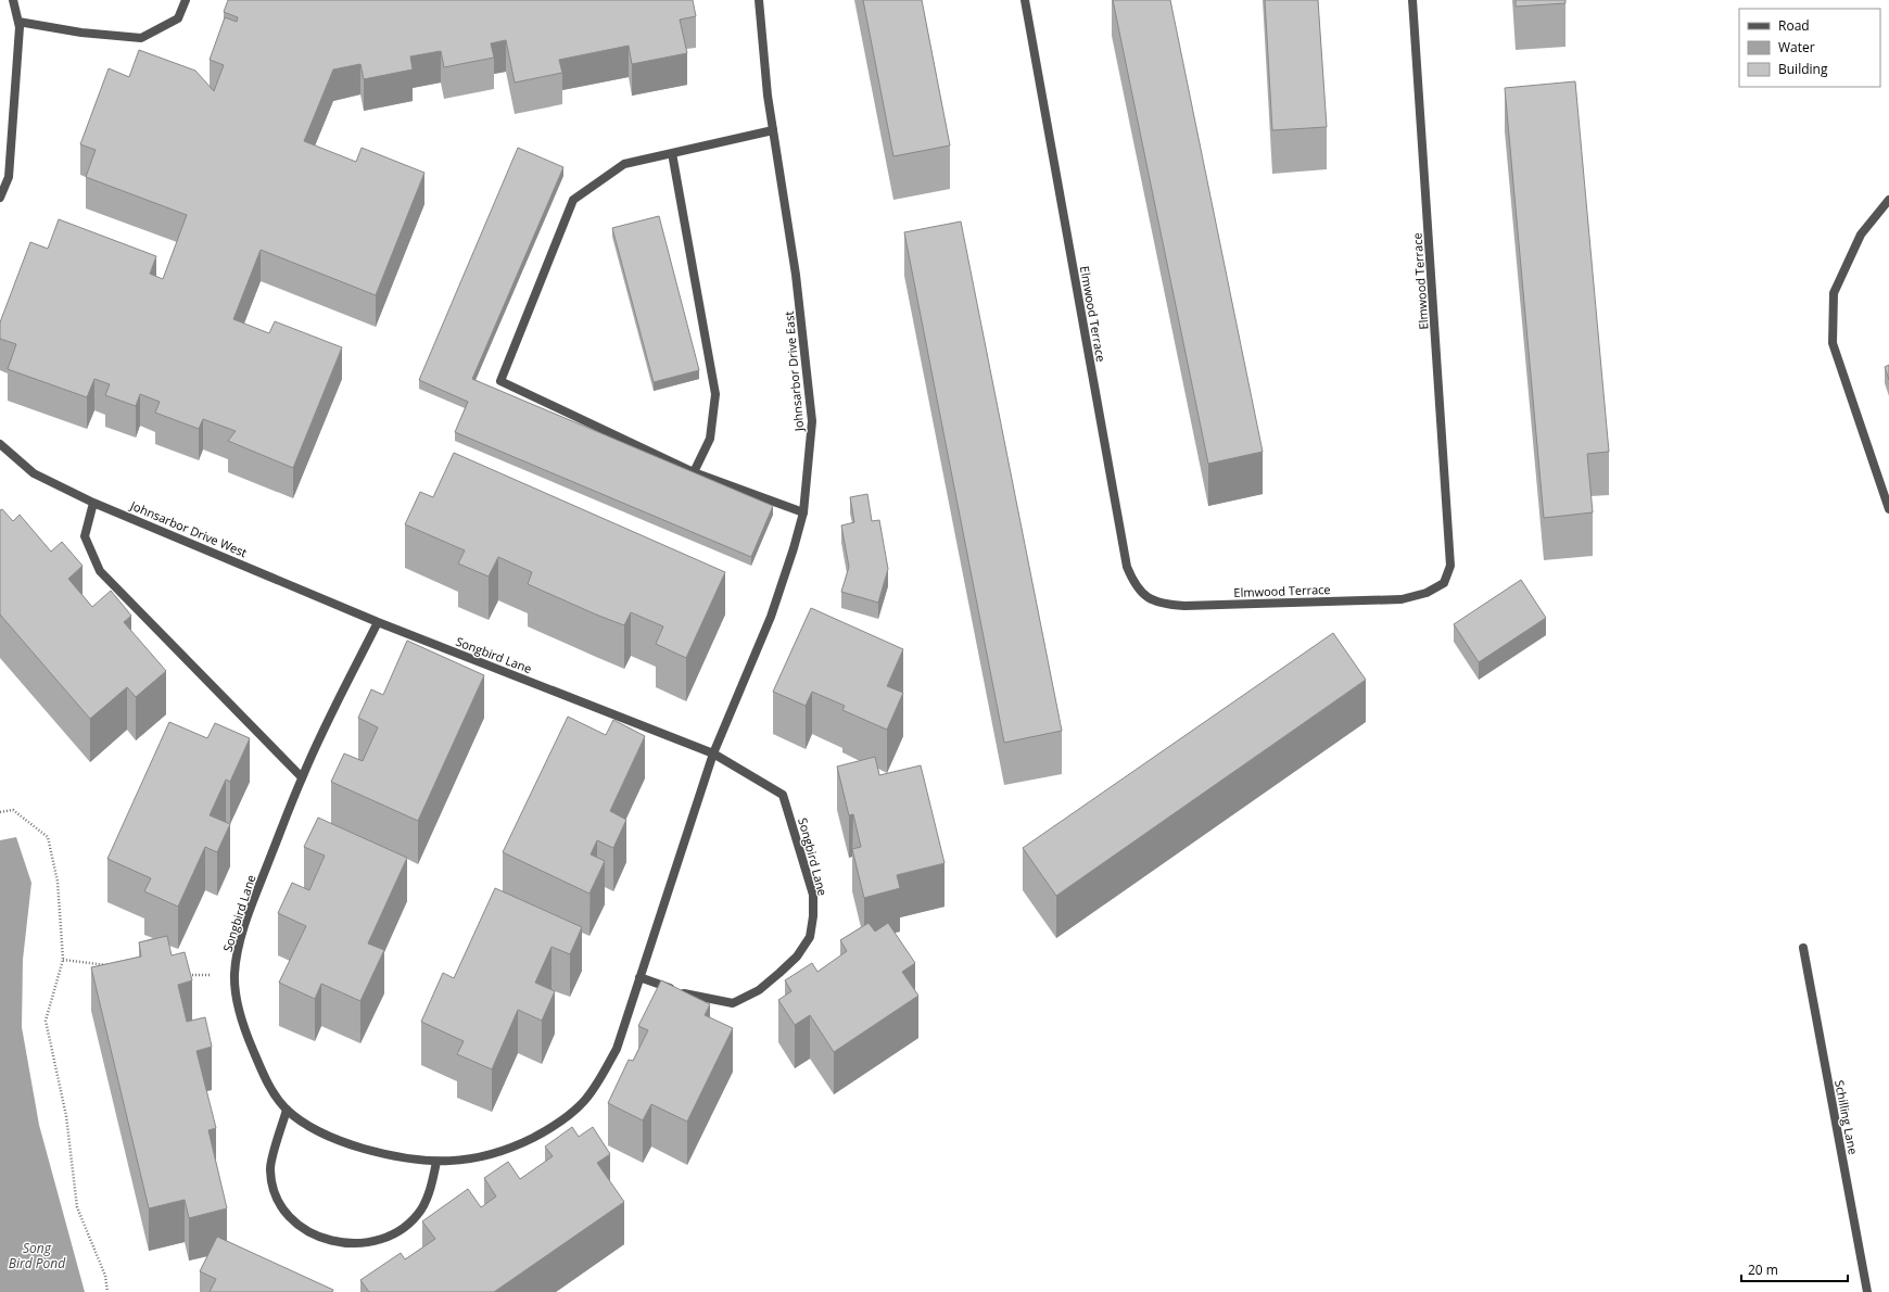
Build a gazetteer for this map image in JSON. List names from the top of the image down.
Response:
{
  "streets": {
    "street": [
      "Elmwood Terrace",
      "Johnsarbor Drive East",
      "Johnsarbor Drive West",
      "Songbird Lane",
      "Schilling Lane"
    ]
  },
  "crossings": [
    ["Johnsarbor Drive East", "Songbird Lane"],
    ["Johnsarbor Drive West", "Songbird Lane"]
  ],
  "water": ["Song Bird Pond"],
  "legend": ["Road", "Water", "Building"],
  "scale_bar": "20 m"
}
